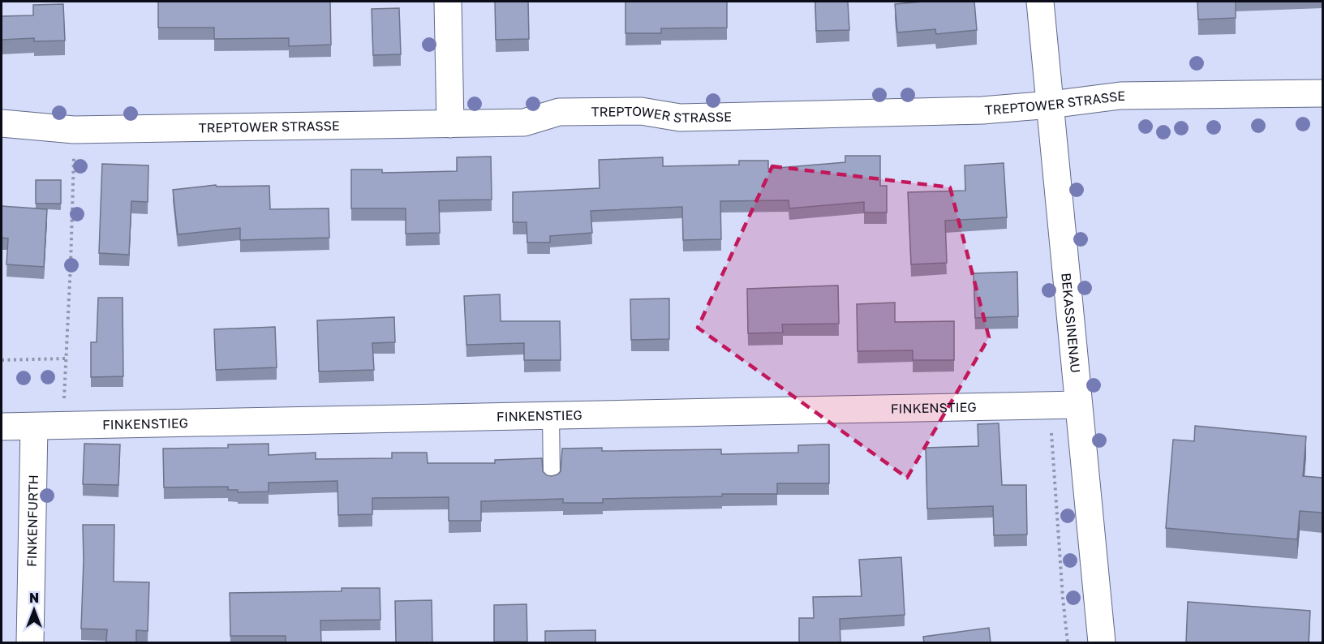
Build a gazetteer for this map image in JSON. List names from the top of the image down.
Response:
{
  "streets": {
    "street": [
      "TREPTOWER STRASSE",
      "BEKASSINENAU",
      "FINKENSTIEG",
      "FINKENFURTH"
    ]
  },
  "crossings": [
    ["TREPTOWER STRASSE", "BEKASSINENAU"],
    ["BEKASSINENAU", "FINKENSTIEG"],
    ["FINKENSTIEG", "FINKENFURTH"]
  ],
  "north": "top"
}
